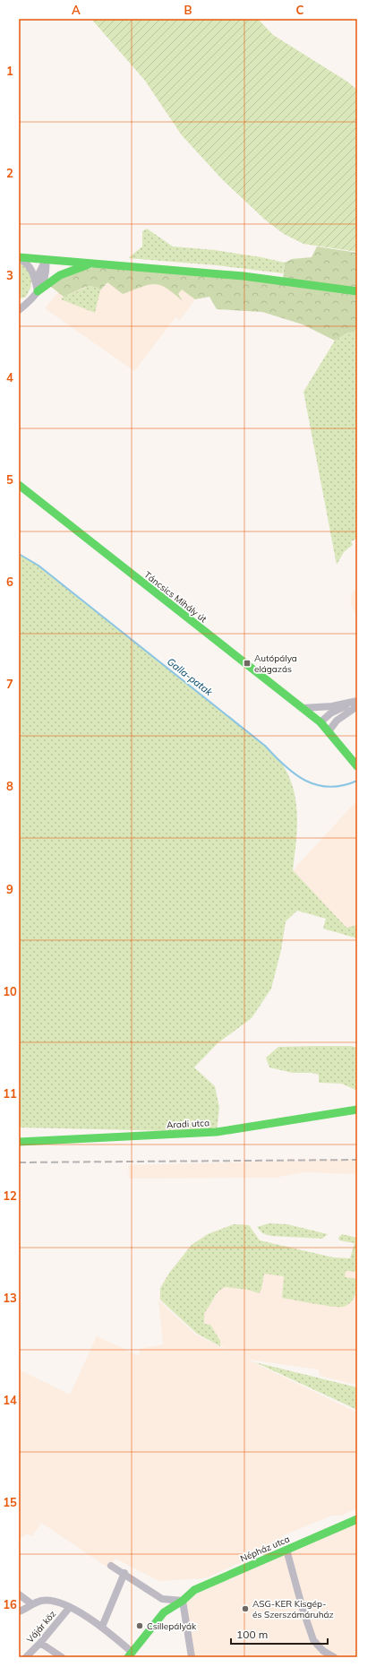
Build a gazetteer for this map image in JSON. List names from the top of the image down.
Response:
{
  "streets": {
    "street": [
      "Táncsics Mihály út",
      "Aradi utca",
      "Népház utca",
      "Vájár köz"
    ]
  },
  "water": ["Galla-patak"],
  "places": {
    "transit": ["Autópálya elágazás"],
    "other": ["ASG-KER Kisgép- és Szerszámáruház", "Csillepályák"]
  },
  "scale_bar": "100 m",
  "grid": {
    "columns": ["A", "B", "C"],
    "rows": [
      "1",
      "2",
      "3",
      "4",
      "5",
      "6",
      "7",
      "8",
      "9",
      "10",
      "11",
      "12",
      "13",
      "14",
      "15",
      "16"
    ]
  }
}
